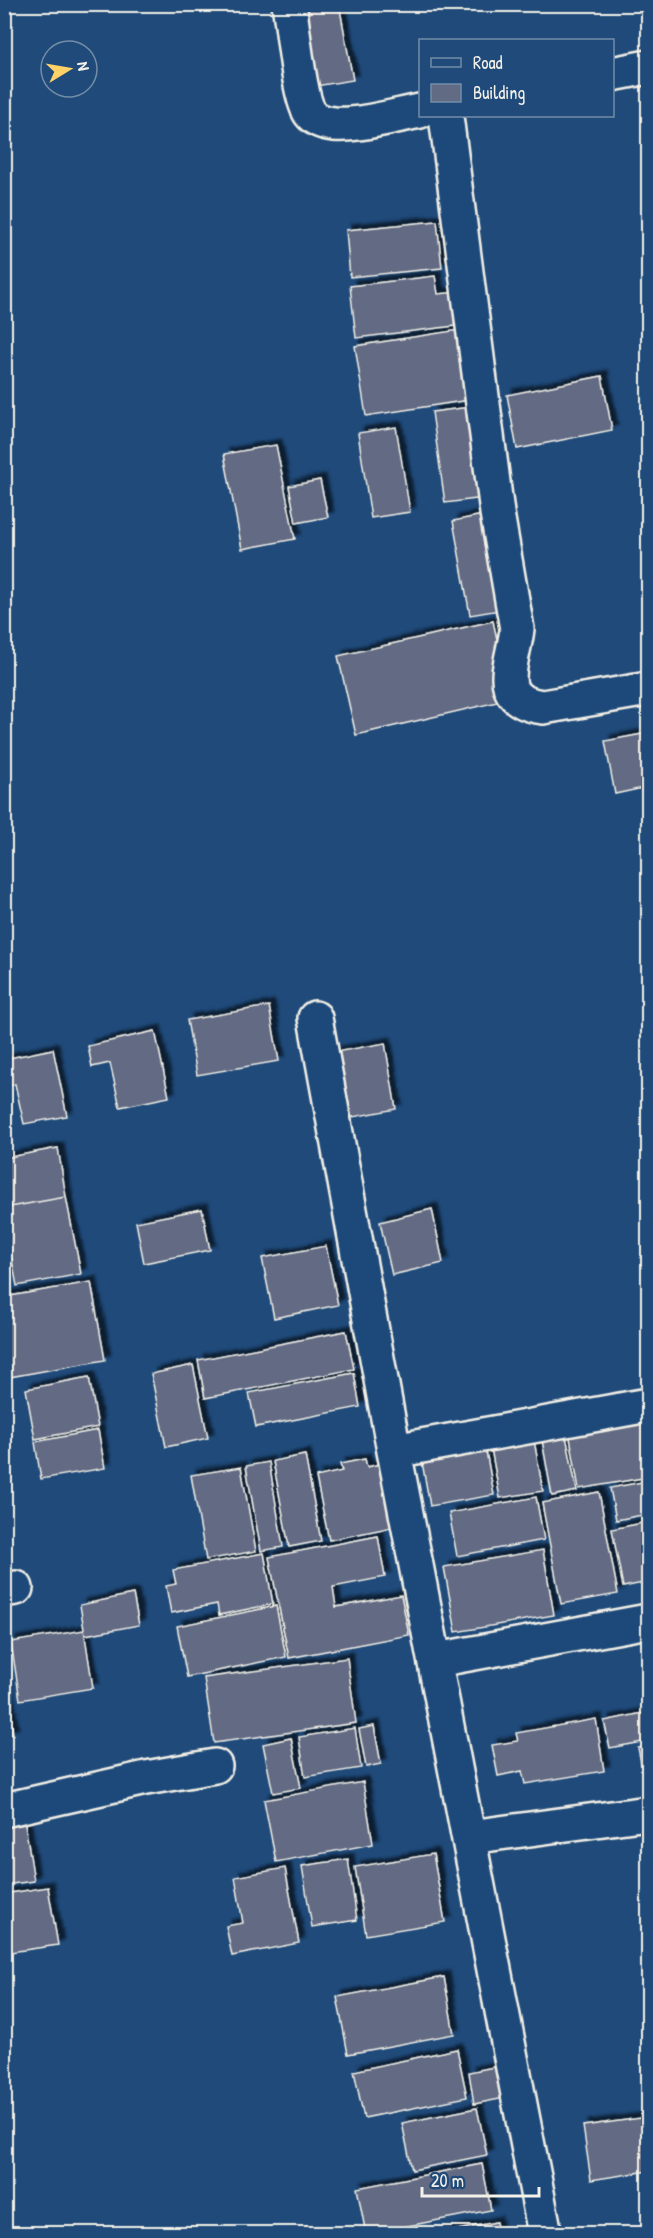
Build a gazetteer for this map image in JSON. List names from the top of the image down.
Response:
{
  "legend": ["Road", "Building"],
  "scale_bar": "20 m",
  "north": "right"
}
